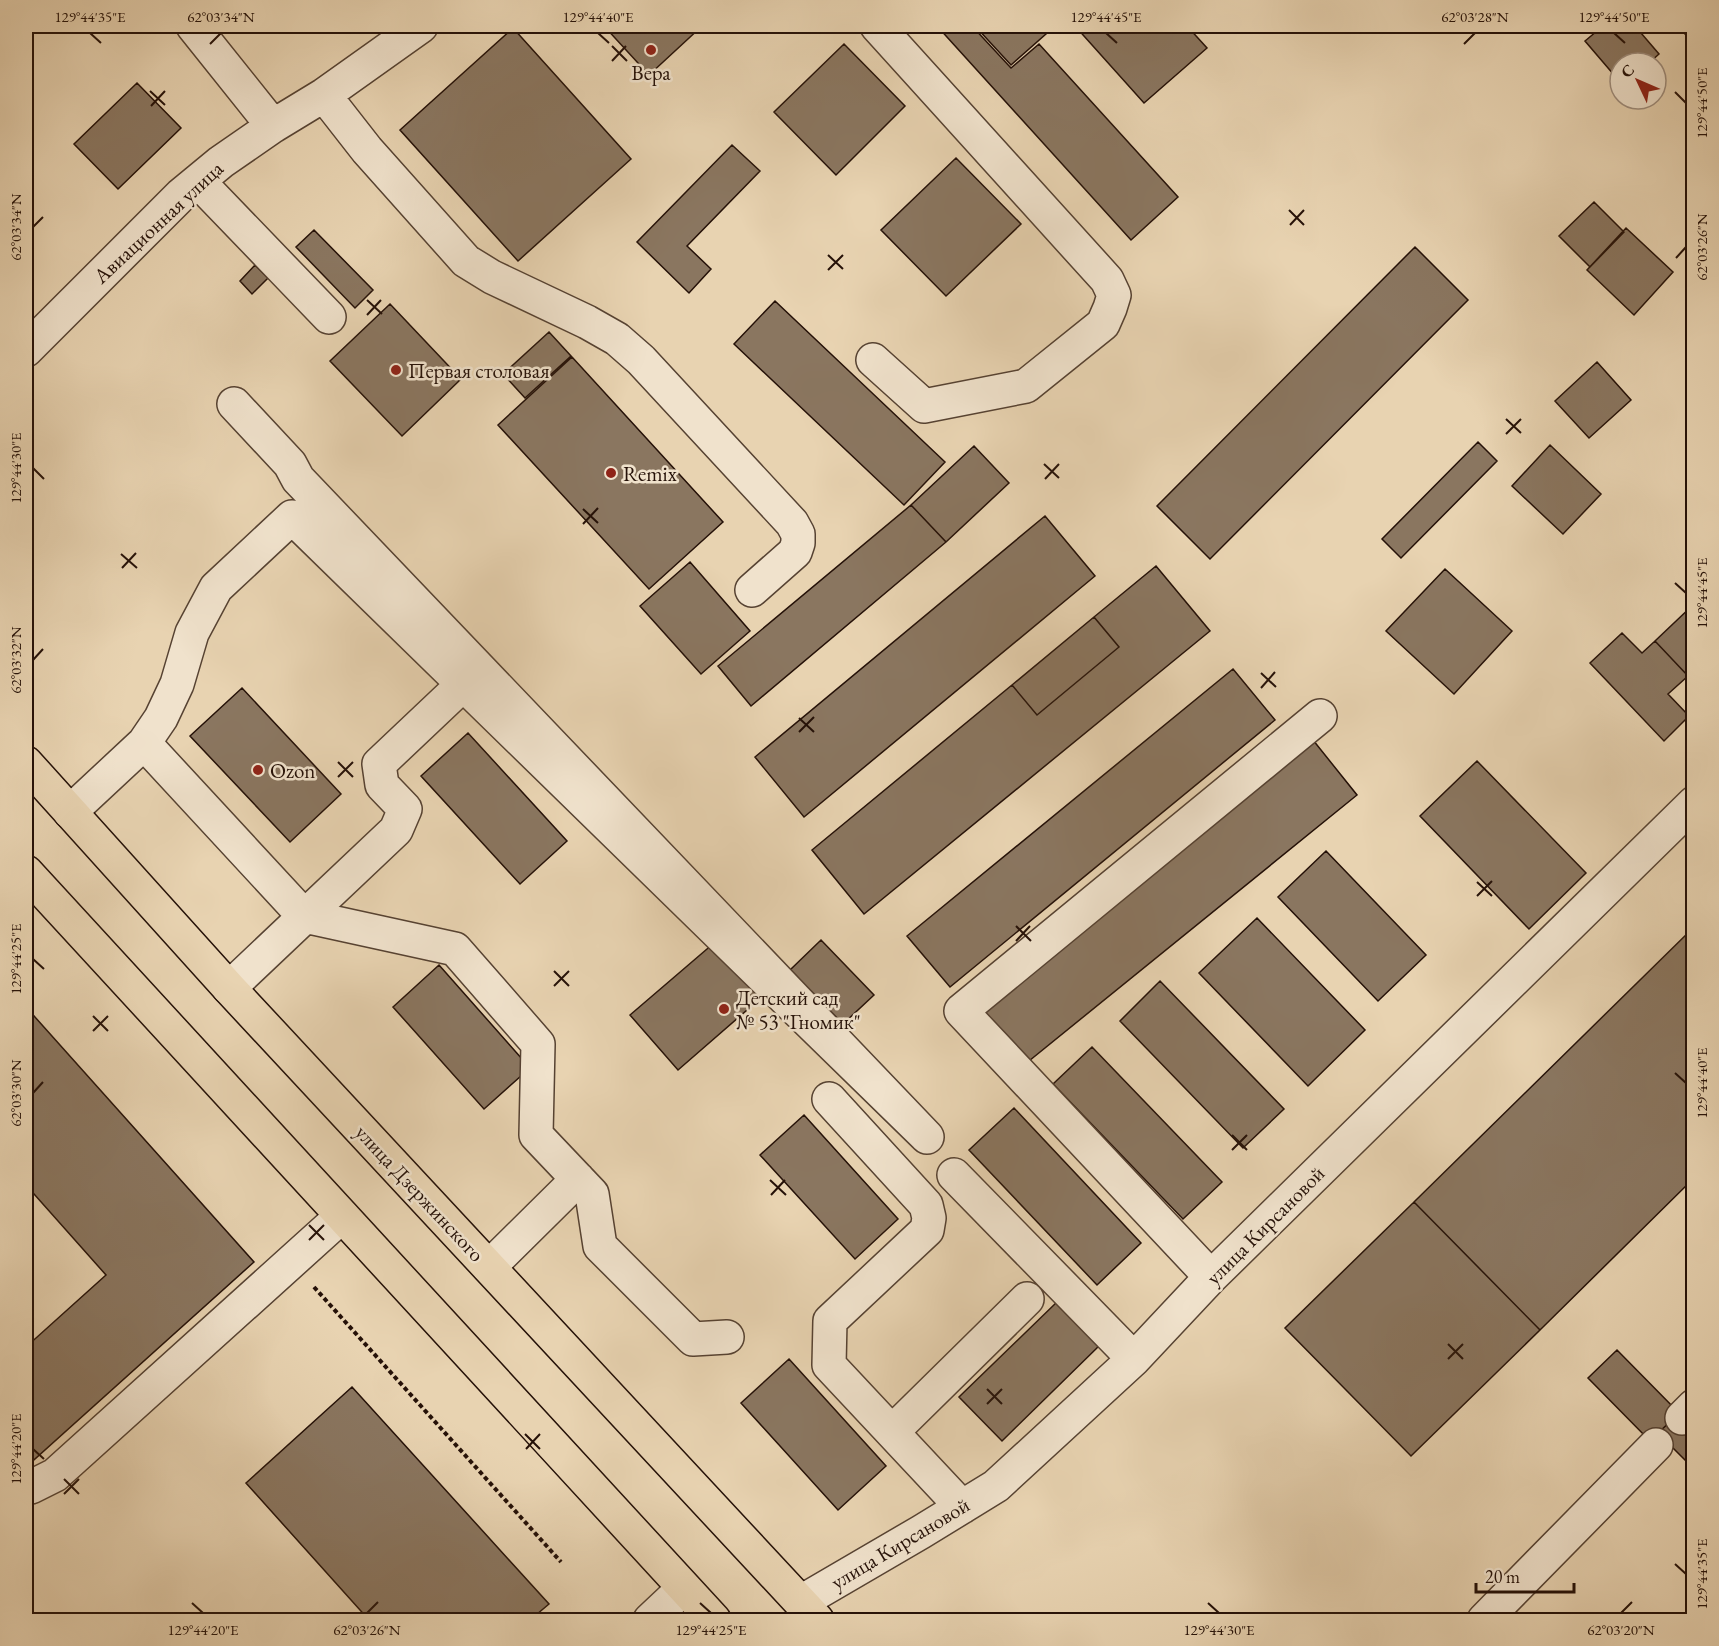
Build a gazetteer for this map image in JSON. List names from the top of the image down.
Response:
{
  "streets": {
    "main road": ["улица Дзержинского"],
    "street": ["Авиационная улица", "улица Кирсановой"]
  },
  "crossings": [
    ["улица Дзержинского", "улица Кирсановой"]
  ],
  "places": [
    "Вера",
    "Первая столовая",
    "Remix",
    "Ozon",
    "Детский сад № 53 \"Гномик\""
  ],
  "scale_bar": "20 m",
  "north": "top left",
  "coordinates": [
    "129°44'35\"E",
    "62°03'34\"N",
    "129°44'40\"E",
    "129°44'45\"E",
    "62°03'28\"N",
    "129°44'50\"E",
    "62°03'26\"N",
    "129°44'30\"E",
    "62°03'32\"N",
    "129°44'25\"E",
    "62°03'30\"N",
    "129°44'20\"E",
    "62°03'20\"N"
  ]
}
